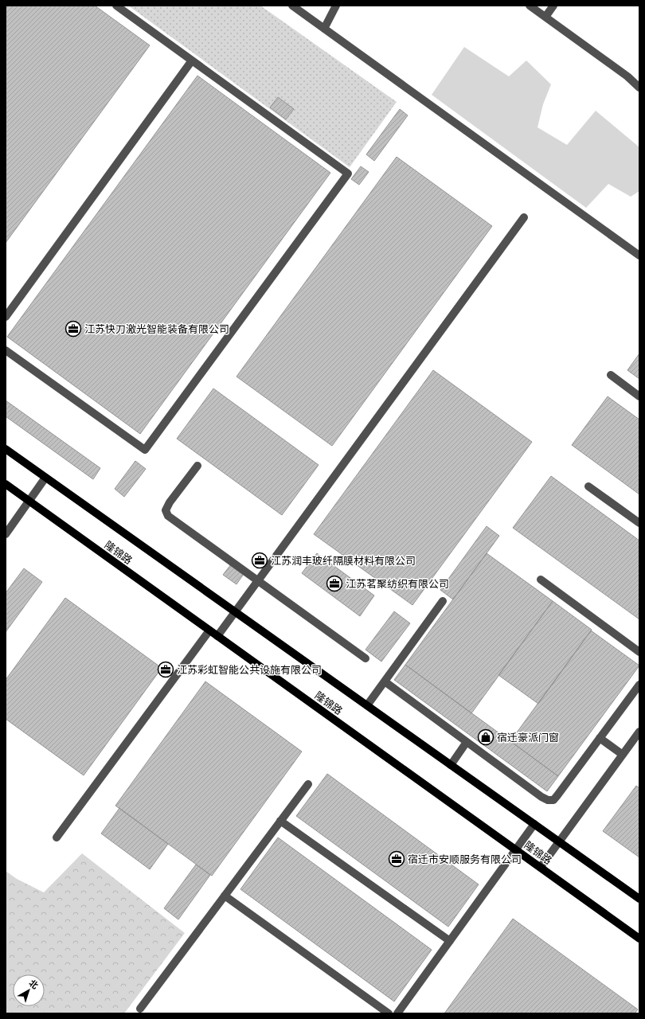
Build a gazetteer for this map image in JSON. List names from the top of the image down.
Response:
{
  "streets": {
    "main road": ["隆锦路"]
  },
  "places": {
    "office": [
      "江苏快刀激光智能装备有限公司",
      "江苏润丰玻纤隔膜材料有限公司",
      "江苏茗聚纺织有限公司",
      "江苏彩虹智能公共设施有限公司",
      "宿迁市安顺服务有限公司"
    ],
    "shop": ["宿迁豪派门窗"]
  },
  "north": "top right"
}
